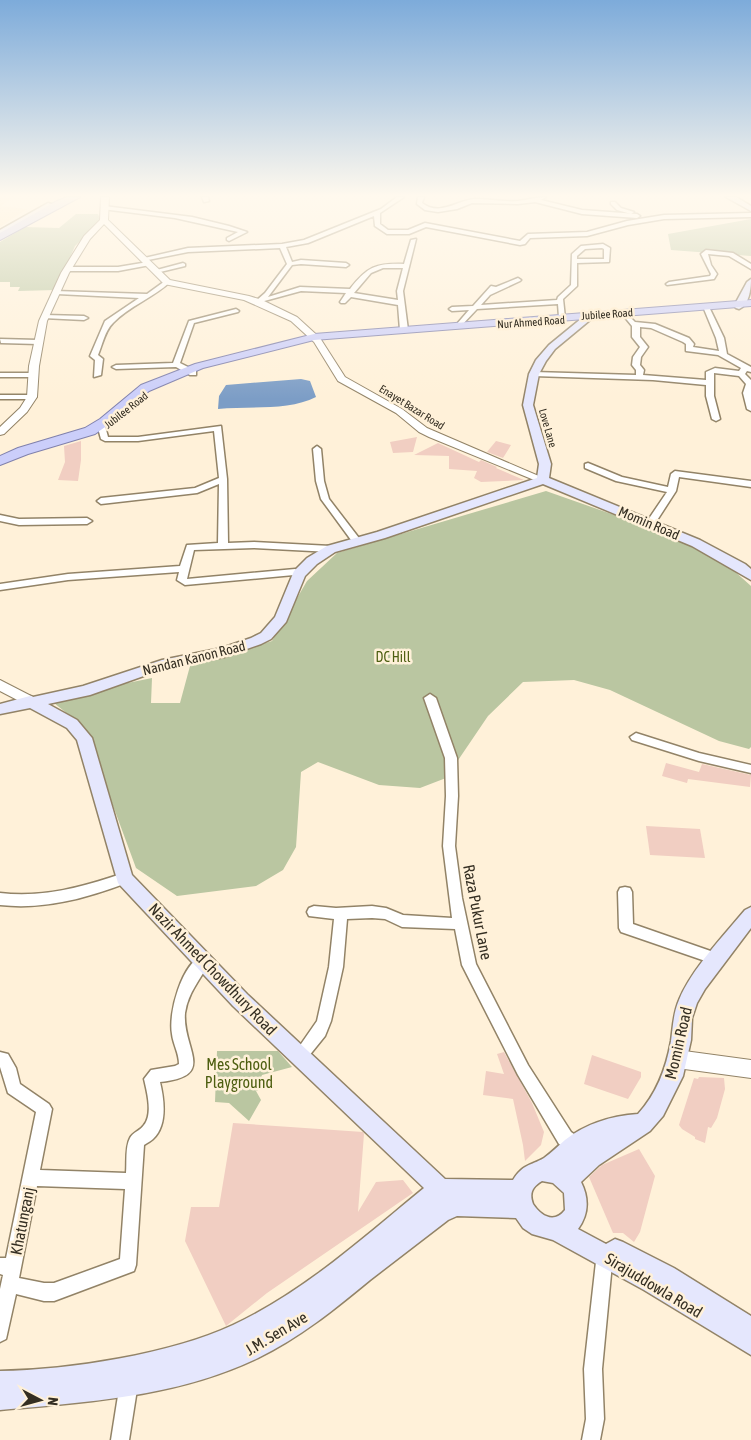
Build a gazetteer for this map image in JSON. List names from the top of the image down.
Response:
{
  "streets": {
    "main road": [
      "Jubilee Road",
      "Nur Ahmed Road",
      "Love Lane",
      "Momin Road",
      "Nandan Kanon Road",
      "Nazir Ahmed Chowdhury Road",
      "Sirajuddowla Road",
      "J.M. Sen Ave"
    ],
    "street": ["Enayet Bazar Road", "Raza Pukur Lane", "Khatunganj"]
  },
  "crossings": [
    ["Jubilee Road", "Nur Ahmed Road"],
    ["Jubilee Road", "Enayet Bazar Road"],
    ["Jubilee Road", "Love Lane"],
    ["Nur Ahmed Road", "Enayet Bazar Road"],
    ["Nur Ahmed Road", "Love Lane"],
    ["Enayet Bazar Road", "Love Lane"],
    ["Enayet Bazar Road", "Momin Road"],
    ["Enayet Bazar Road", "Nandan Kanon Road"],
    ["Love Lane", "Momin Road"],
    ["Love Lane", "Nandan Kanon Road"],
    ["Momin Road", "Nandan Kanon Road"],
    ["Momin Road", "Raza Pukur Lane"],
    ["Momin Road", "Sirajuddowla Road"],
    ["Momin Road", "J.M. Sen Ave"],
    ["Nandan Kanon Road", "Nazir Ahmed Chowdhury Road"],
    ["Nazir Ahmed Chowdhury Road", "J.M. Sen Ave"],
    ["Sirajuddowla Road", "J.M. Sen Ave"]
  ],
  "parks": ["DC Hill", "Mes School Playground"],
  "north": "right"
}
